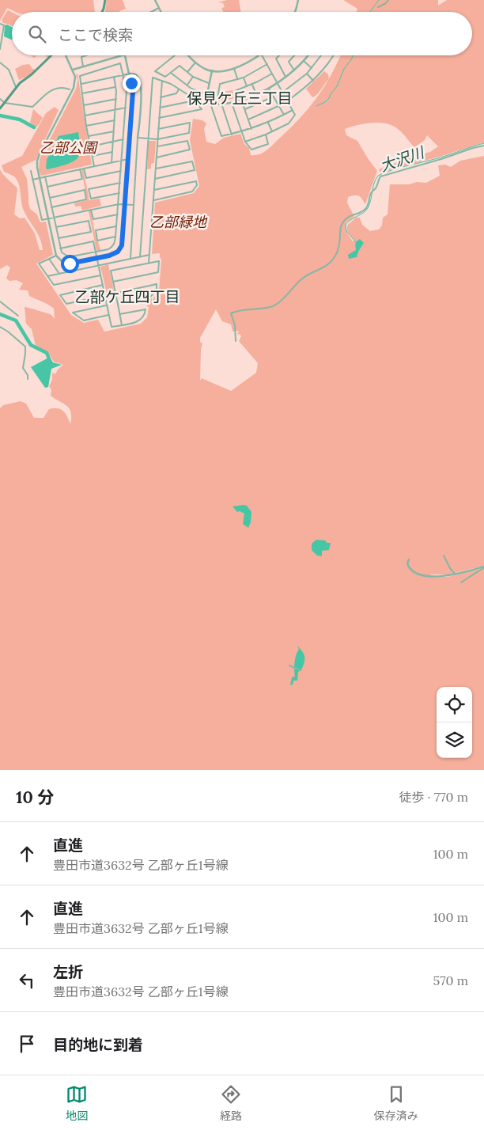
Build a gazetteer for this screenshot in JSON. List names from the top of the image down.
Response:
{
  "districts": ["保見ケ丘三丁目", "乙部ケ丘四丁目"],
  "water": ["大沢川"],
  "parks": ["乙部公園", "乙部緑地"],
  "page": {
    "search": "ここで検索",
    "heading": ["10 分", "徒歩 · 770 m"],
    "list": [
      ["直進", "豊田市道3632号 乙部ヶ丘1号線", "100 m"],
      ["直進", "豊田市道3632号 乙部ヶ丘1号線", "100 m"],
      ["左折", "豊田市道3632号 乙部ヶ丘1号線", "570 m"],
      "目的地に到着"
    ],
    "nav": ["地図", "経路", "保存済み"]
  }
}
